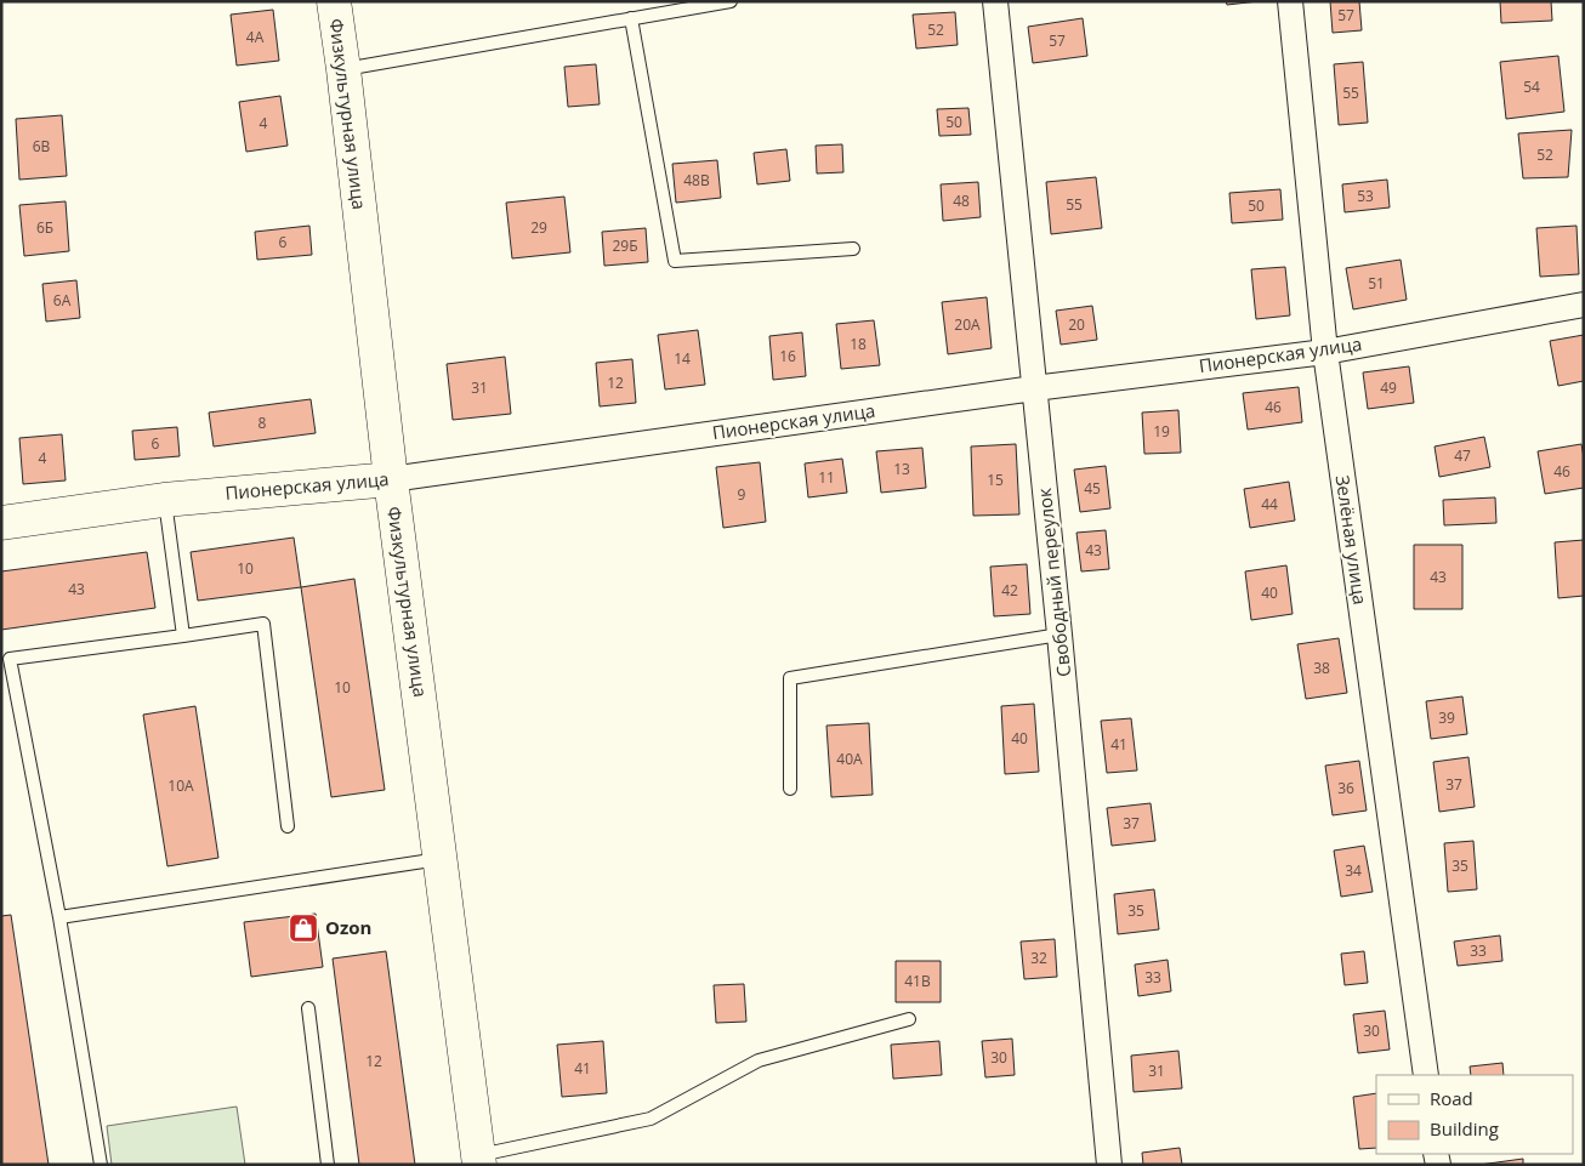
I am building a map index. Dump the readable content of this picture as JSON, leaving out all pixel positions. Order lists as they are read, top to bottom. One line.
{"streets":{"street":["Физкультурная улица","Пионерская улица","Зелёная улица","Свободный переулок"]},"crossings":[["Физкультурная улица","Пионерская улица"],["Пионерская улица","Зелёная улица"],["Пионерская улица","Свободный переулок"]],"places":{"shop":["Ozon"]},"house_numbers":["57","52","4А","57","54","55","50","4","6В","52","48В","53","48","55","50","6Б","29","6","29Б","51","6А","20А","20","18","16","14","12","31","49","46","8","19","6","47","4","13","46","11","15","45","9","44","43","10","43","43","42","40","38","10","39","40","41","40А","37","10А","36","37","35","34","35","33","32","33","41В","30","30","12","41","31"],"legend":["Road","Building"]}
